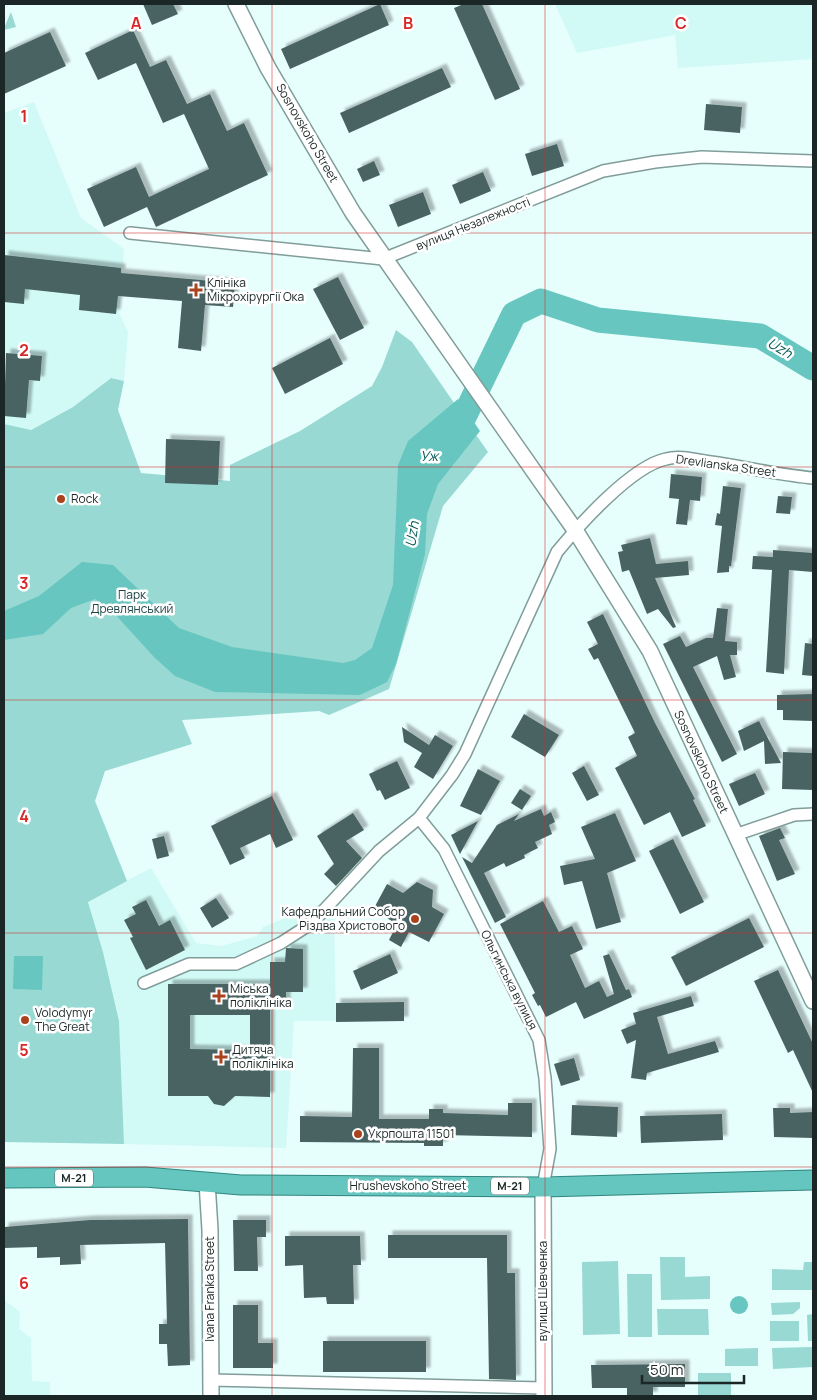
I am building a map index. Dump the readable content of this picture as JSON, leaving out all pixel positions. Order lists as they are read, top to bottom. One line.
{"streets":{"highway":["М-21","Hrushevskoho Street"],"street":["Sosnovskoho Street","вулиця Незалежності","Drevlianska Street","Ольгинська вулиця","Ivana Franka Street","вулиця Шевченка"]},"crossings":[["Sosnovskoho Street","вулиця Незалежності"],["Sosnovskoho Street","Drevlianska Street"],["Ольгинська вулиця","Hrushevskoho Street"],["Ольгинська вулиця","вулиця Шевченка"],["Hrushevskoho Street","Ivana Franka Street"],["Hrushevskoho Street","вулиця Шевченка"]],"water":["Uzh","Уж"],"parks":["Парк Древлянський"],"places":{"health":["Клініка Мікрохірургії Ока","Міська поліклініка","Дитяча поліклініка"],"other":["Rock","Кафедральний Собор Різдва Христового","Volodymyr The Great","Укрпошта 11501"]},"scale_bar":"50 m","grid":{"columns":["A","B","C"],"rows":["1","2","3","4","5","6"]}}
